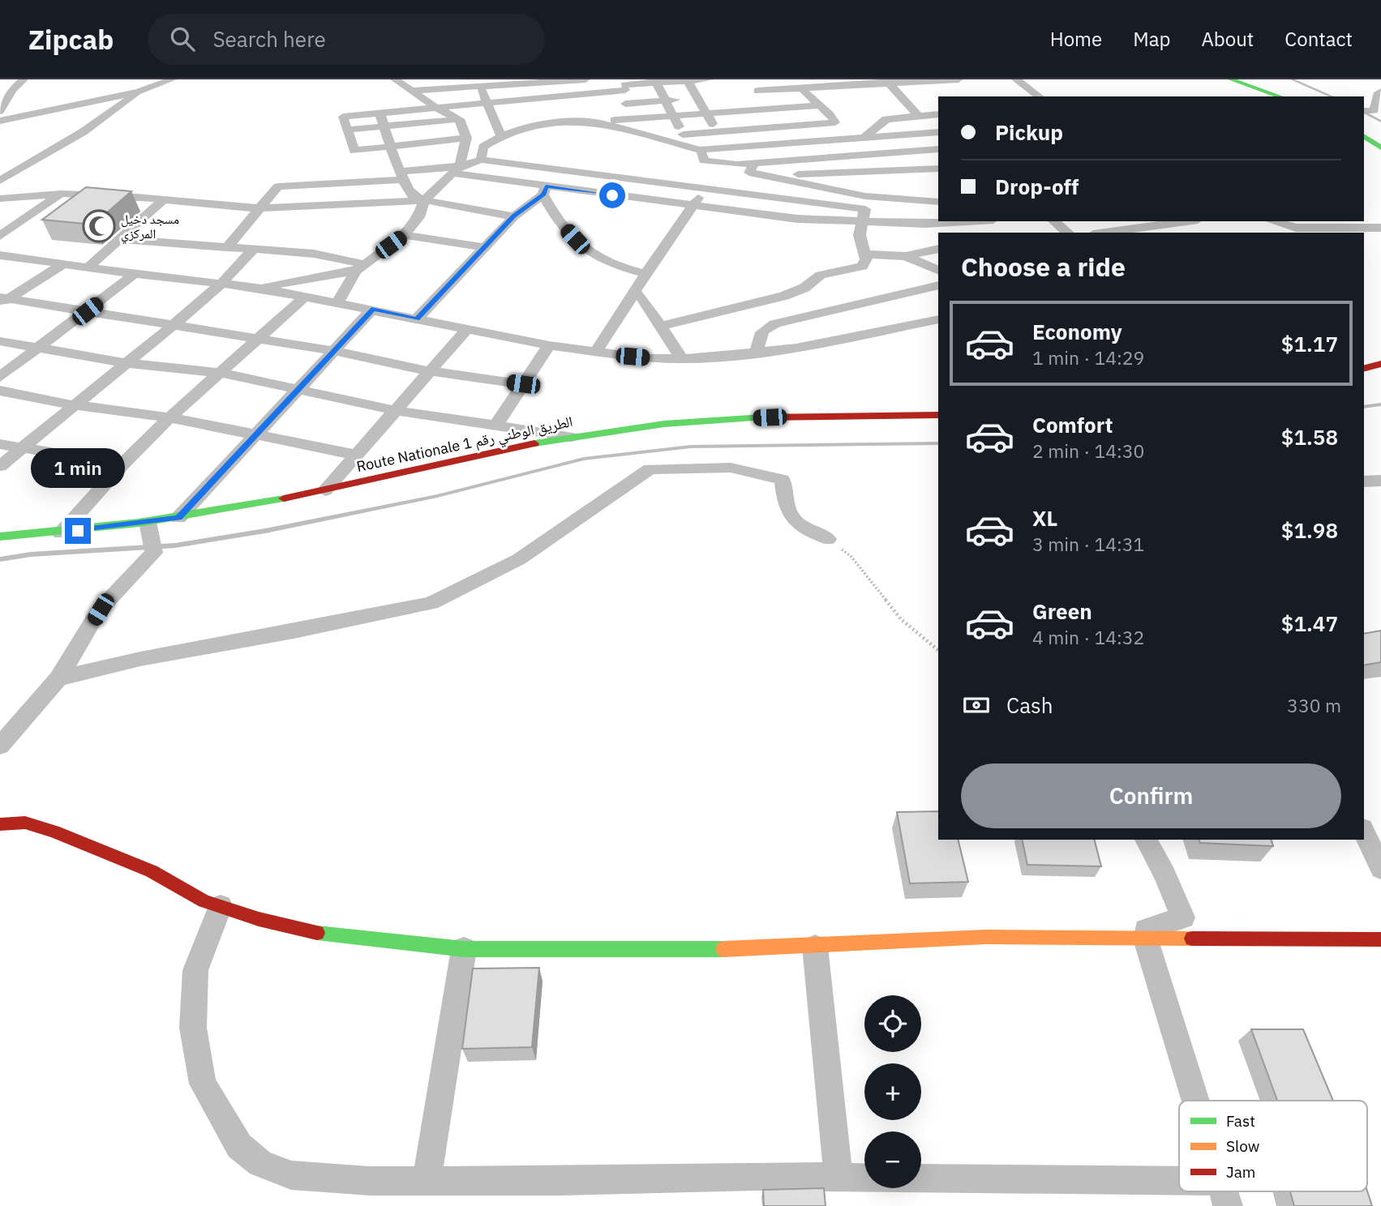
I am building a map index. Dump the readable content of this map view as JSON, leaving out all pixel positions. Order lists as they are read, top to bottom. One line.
{"streets":{"main road":["Route Nationale الطريق الوطني رقم 1"]},"places":{"mosque":["مسجد دخيل المركزي"]},"legend":["Fast","Slow","Jam"],"page":{"header":"Zipcab","search":"Search here","nav":["Home","Map","About","Contact"],"banner":["Pickup","Drop-off"],"heading":"Choose a ride","list":[{"name":"Economy","note":"1 min · 14:29","value":"$1.17"},{"name":"Comfort","note":"2 min · 14:30","value":"$1.58"},{"name":"XL","note":"3 min · 14:31","value":"$1.98"},{"name":"Green","note":"4 min · 14:32","value":"$1.47"}],"bubble":"1 min","pay":["Cash","330 m"],"buttons":"Confirm","map_buttons":["+","−"]}}
